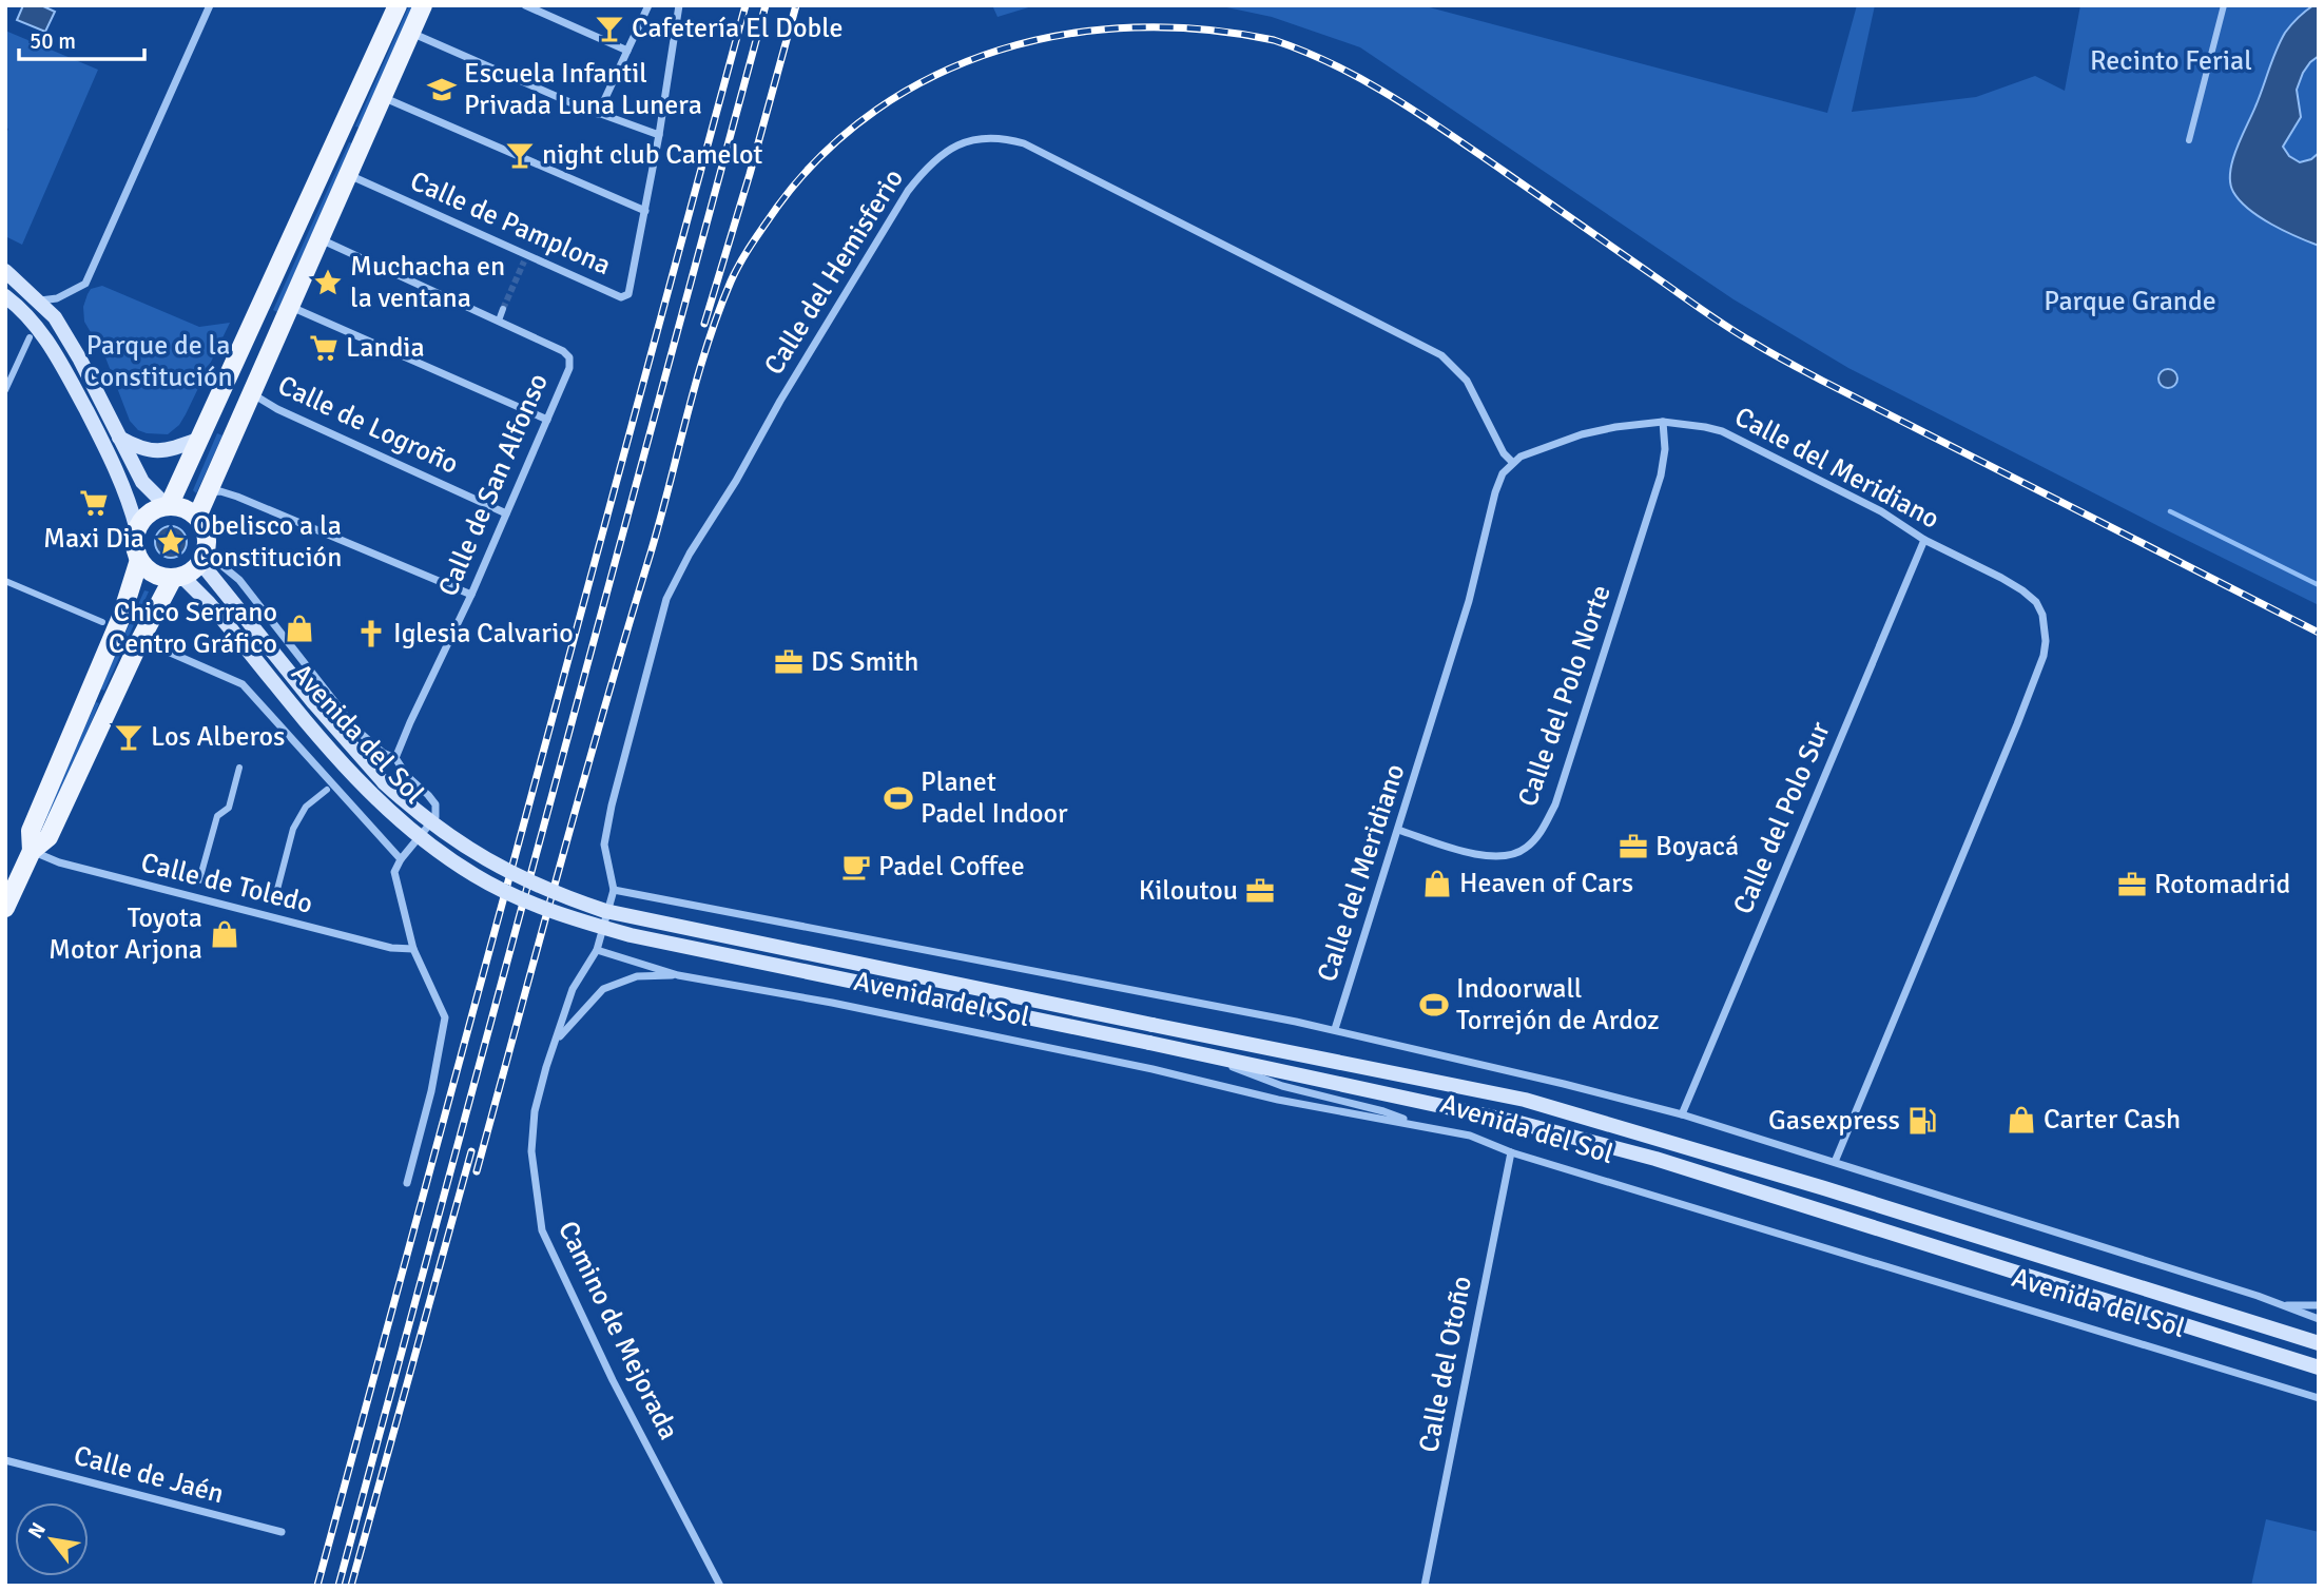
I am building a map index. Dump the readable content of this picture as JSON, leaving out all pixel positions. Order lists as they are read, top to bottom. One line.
{"streets":{"main road":["Avenida del Sol"],"street":["Calle de Pamplona","Calle del Hemisferio","Calle de Logroño","Calle del Meridiano","Calle de San Alfonso","Calle del Polo Norte","Calle del Polo Sur","Calle de Toledo","Camino de Mejorada","Calle del Otoño","Calle de Jaén"]},"crossings":[["Calle del Hemisferio","Calle del Meridiano"],["Calle del Hemisferio","Avenida del Sol"],["Calle de Logroño","Calle de San Alfonso"],["Calle del Meridiano","Calle del Polo Norte"],["Calle del Meridiano","Avenida del Sol"],["Calle del Meridiano","Calle del Polo Sur"],["Avenida del Sol","Calle del Polo Sur"],["Avenida del Sol","Camino de Mejorada"],["Avenida del Sol","Calle del Otoño"]],"parks":["Recinto Ferial","Parque Grande","Parque de la Constitución"],"places":{"bar":["Cafetería El Doble","night club Camelot","Los Alberos"],"school or university":["Escuela Infantil Privada Luna Lunera"],"place":["Muchacha en la ventana","Obelisco a la Constitución"],"supermarket":["Landia","Maxi Dia"],"shop":["Chico Serrano Centro Gráfico","Heaven of Cars","Toyota Motor Arjona","Carter Cash"],"church":["Iglesia Calvario"],"office":["DS Smith","Boyacá","Rotomadrid","Kiloutou"],"sports":["Planet Padel Indoor","Indoorwall Torrejón de Ardoz"],"cafe":["Padel Coffee"],"fuel station":["Gasexpress"]},"scale_bar":"50 m","north":"top left"}
